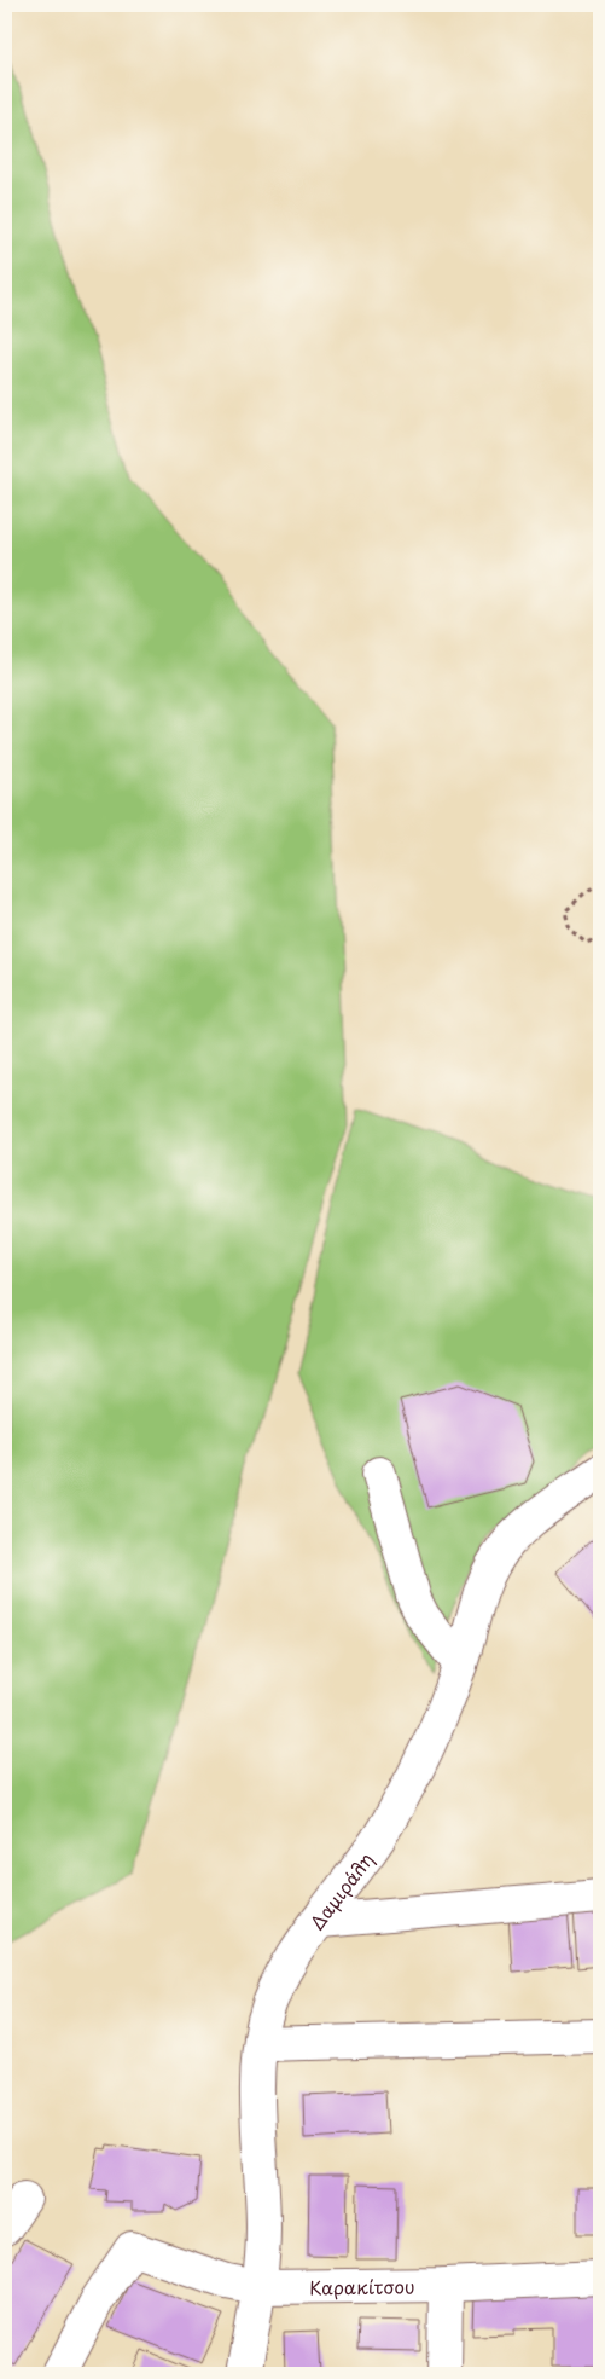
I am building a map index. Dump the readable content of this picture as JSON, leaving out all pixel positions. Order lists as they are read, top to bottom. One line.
{"streets":{"street":["Δαμιράλη","Καρακίτσου"]},"crossings":[["Δαμιράλη","Καρακίτσου"]]}
